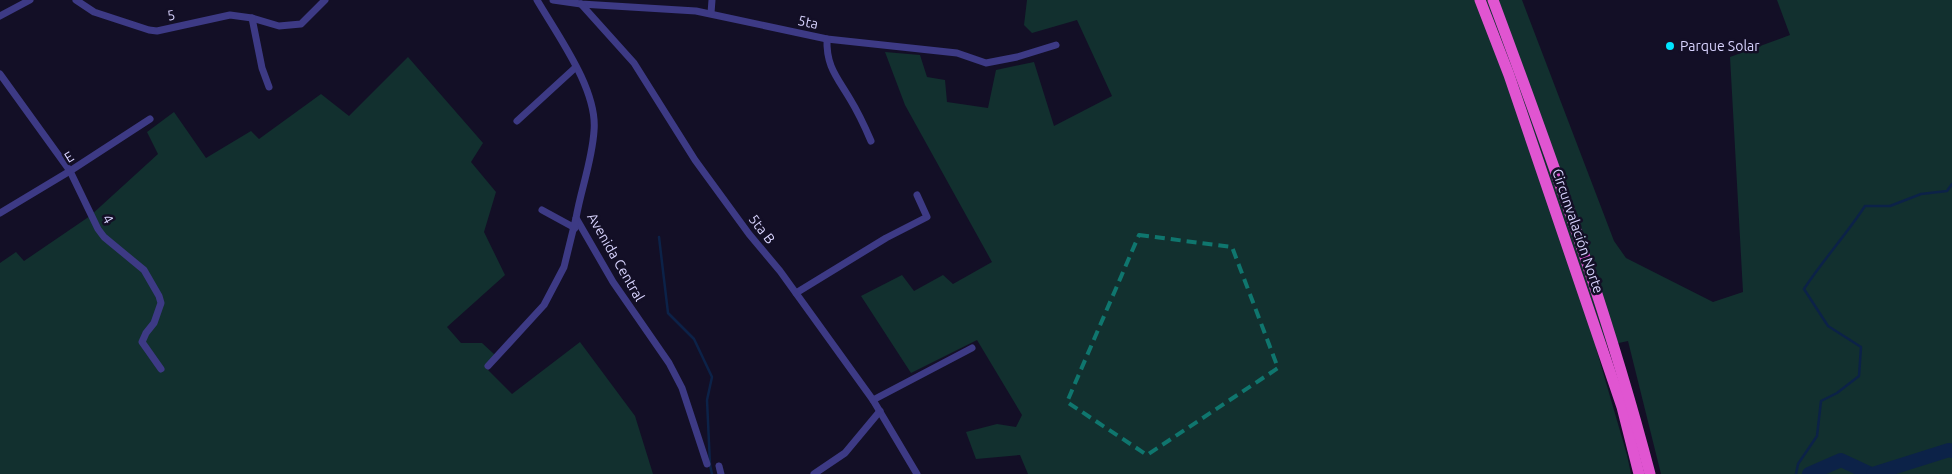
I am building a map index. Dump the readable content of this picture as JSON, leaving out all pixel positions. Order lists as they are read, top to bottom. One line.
{"streets":{"highway":["Circunvalación Norte"],"street":["5","5ta","E","4","5ta B","Avenida Central"]},"crossings":[["5ta","5ta B"],["E","4"]],"places":["Parque Solar"]}
